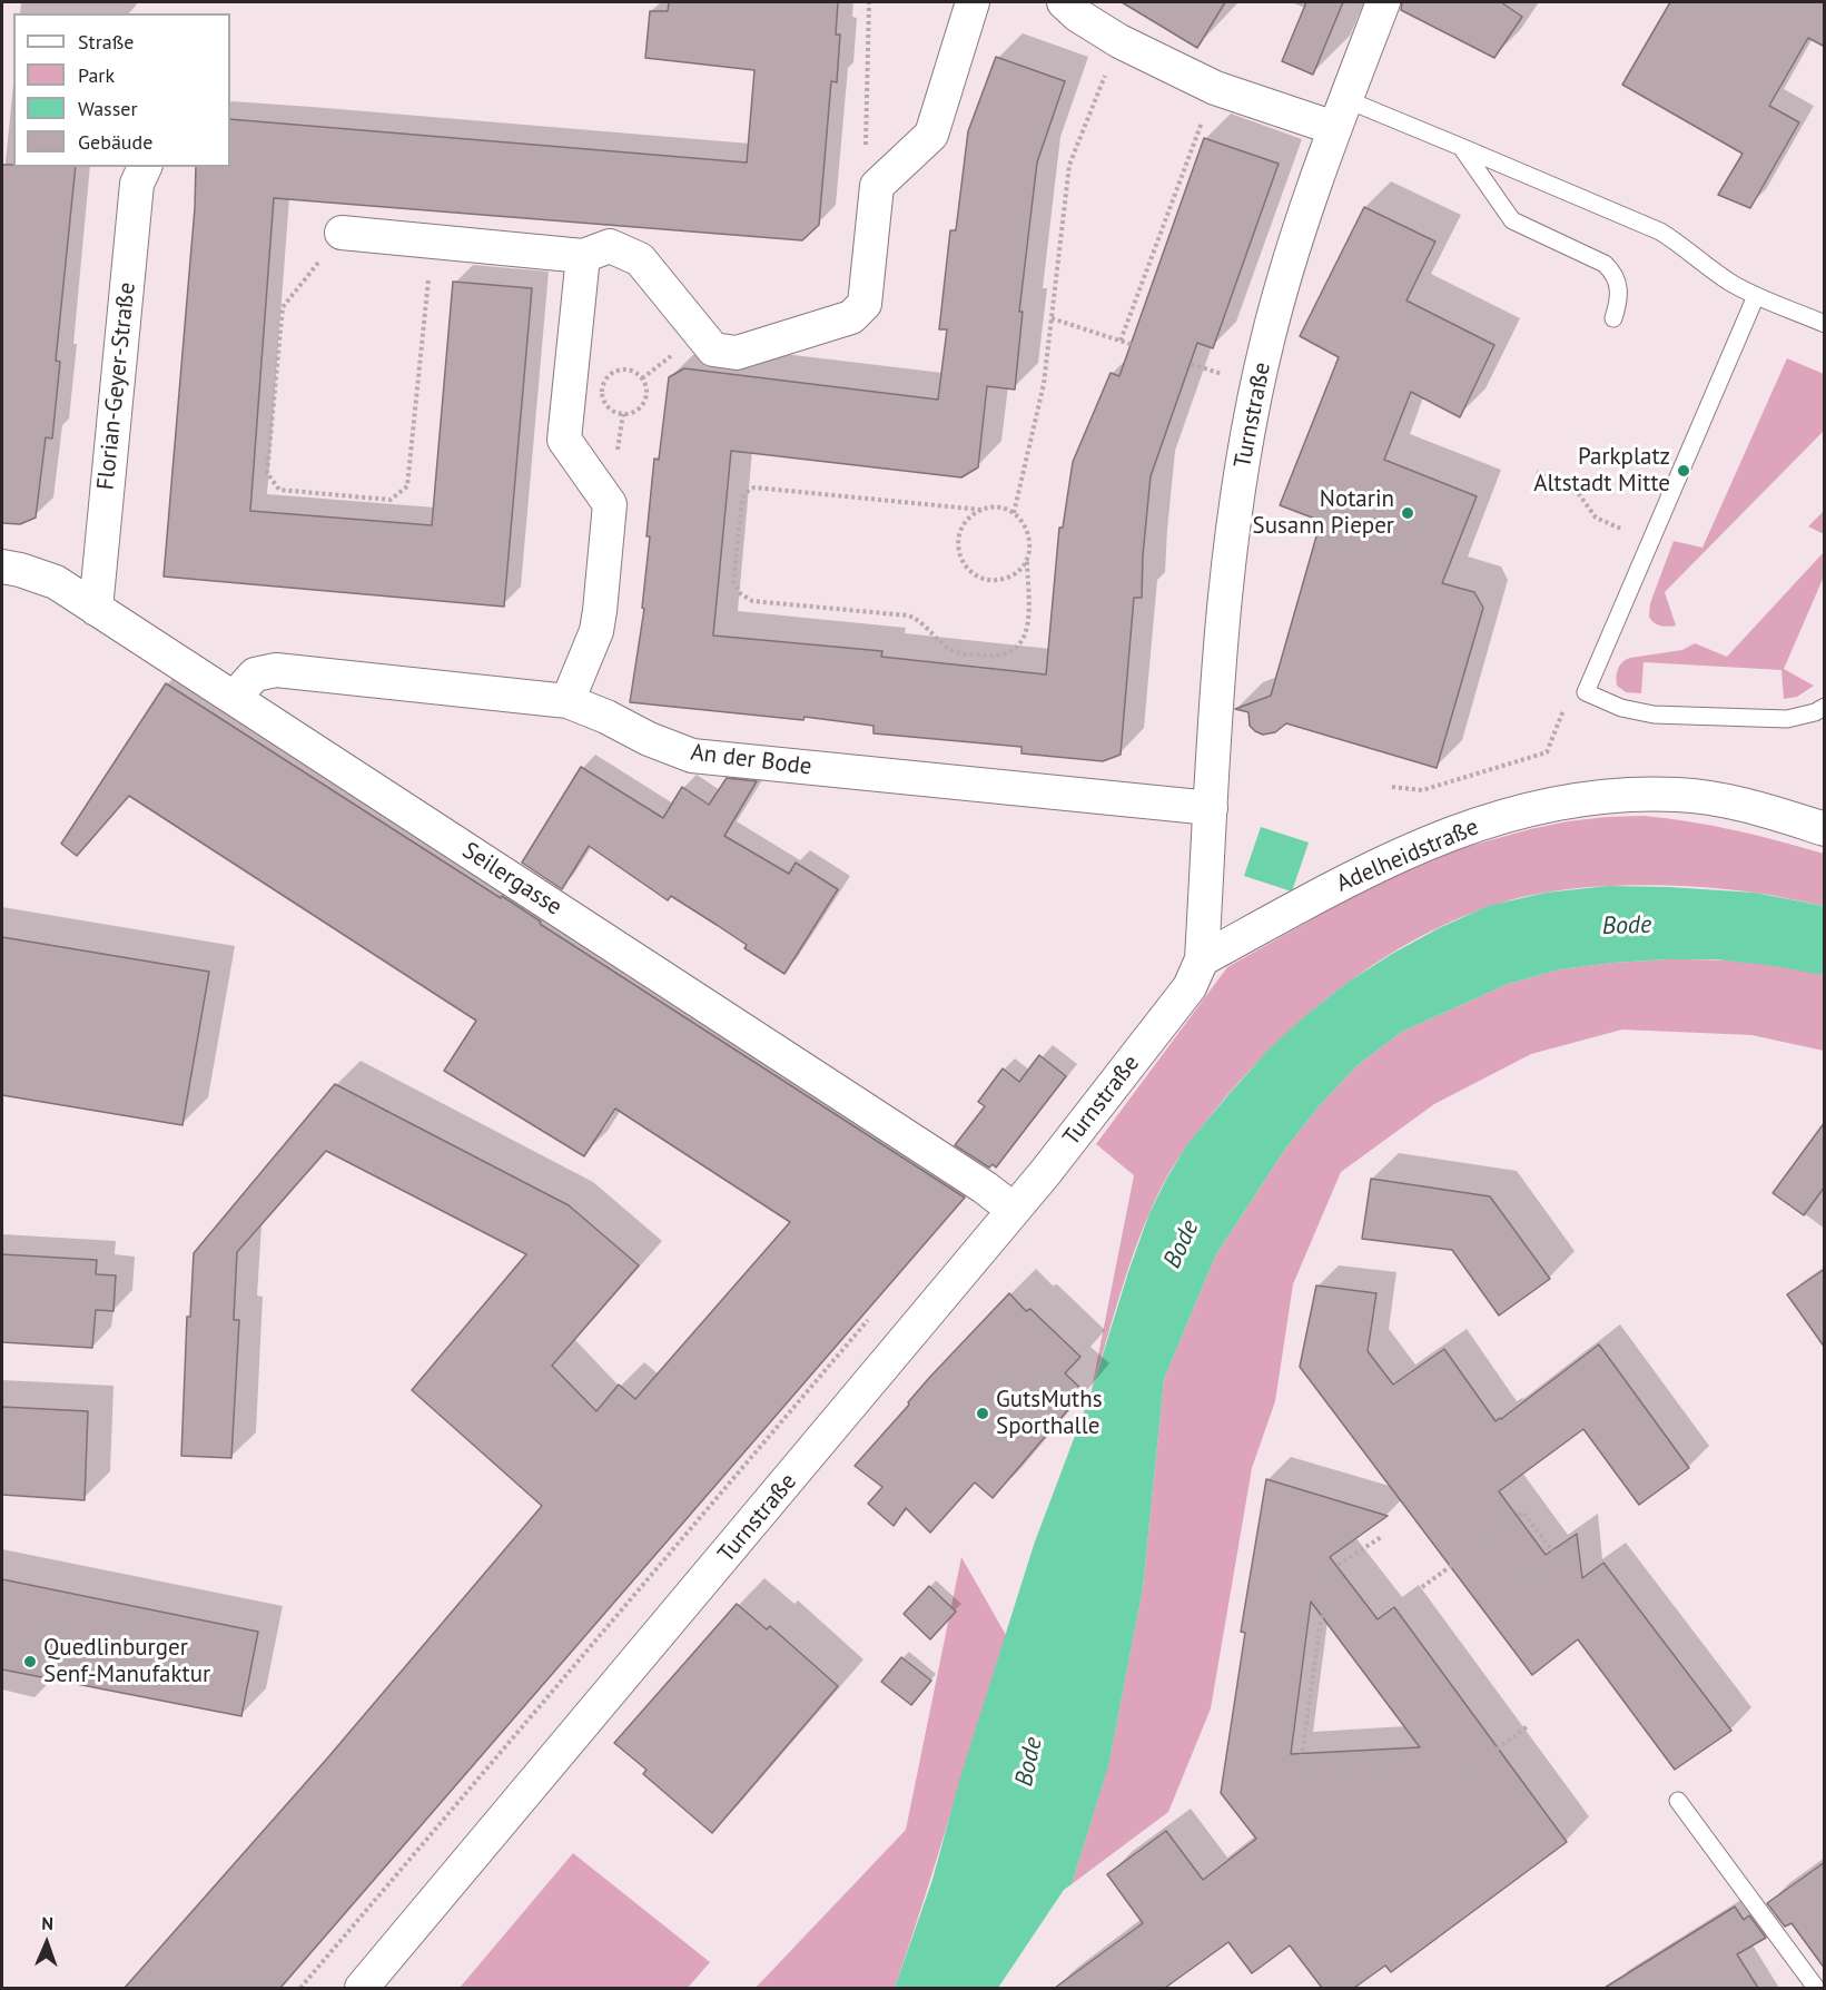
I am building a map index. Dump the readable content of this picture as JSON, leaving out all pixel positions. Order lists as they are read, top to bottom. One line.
{"streets":{"street":["Florian-Geyer-Straße","Turnstraße","An der Bode","Adelheidstraße","Seilergasse"]},"crossings":[["Florian-Geyer-Straße","Seilergasse"],["Turnstraße","An der Bode"],["Turnstraße","Adelheidstraße"],["Turnstraße","Seilergasse"],["An der Bode","Seilergasse"]],"water":["Bode"],"places":["Parkplatz Altstadt Mitte","Notarin Susann Pieper","GutsMuths Sporthalle","Quedlinburger Senf-Manufaktur"],"legend":["Straße","Park","Wasser","Gebäude"],"north":"top"}
